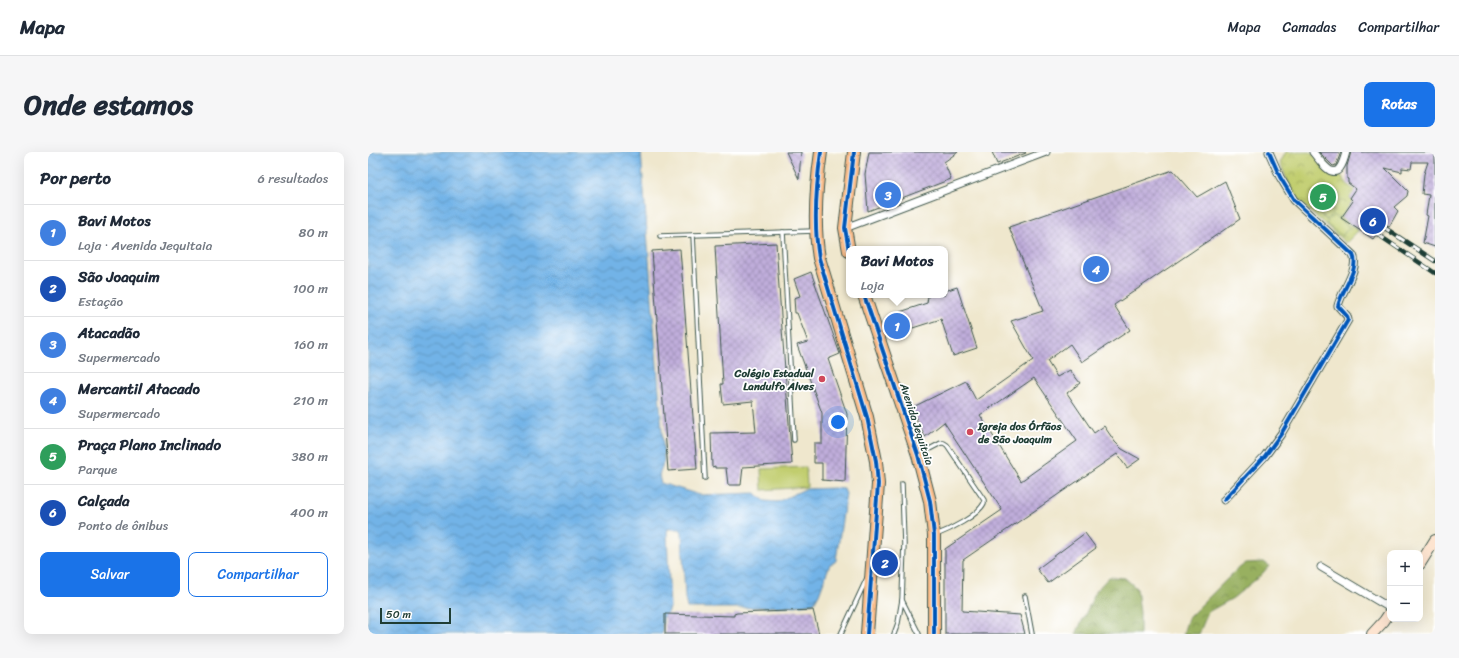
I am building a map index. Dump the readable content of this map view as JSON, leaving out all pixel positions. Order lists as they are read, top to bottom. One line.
{"streets":{"main road":["Avenida Jequitaia"]},"places":["Colégio Estadual Landulfo Alves","Igreja dos Órfãos de São Joaquim"],"scale_bar":"50 m","page":{"header":"Mapa","nav":["Mapa","Camadas","Compartilhar"],"title":"Onde estamos","buttons":["Rotas",["Salvar","Compartilhar"]],"heading":["Por perto","6 resultados"],"pins":["3","5","6","4","1","2"],"list":[{"mark":"1","name":"Bavi Motos","note":"Loja · Avenida Jequitaia","value":"80 m"},{"mark":"2","name":"São Joaquim","note":"Estação","value":"100 m"},{"mark":"3","name":"Atacadão","note":"Supermercado","value":"160 m"},{"mark":"4","name":"Mercantil Atacado","note":"Supermercado","value":"210 m"},{"mark":"5","name":"Praça Plano Inclinado","note":"Parque","value":"380 m"},{"mark":"6","name":"Calçada","note":"Ponto de ônibus","value":"400 m"}],"popup":["Bavi Motos","Loja"],"map_buttons":["+","−"],"scale":"50 m"}}
